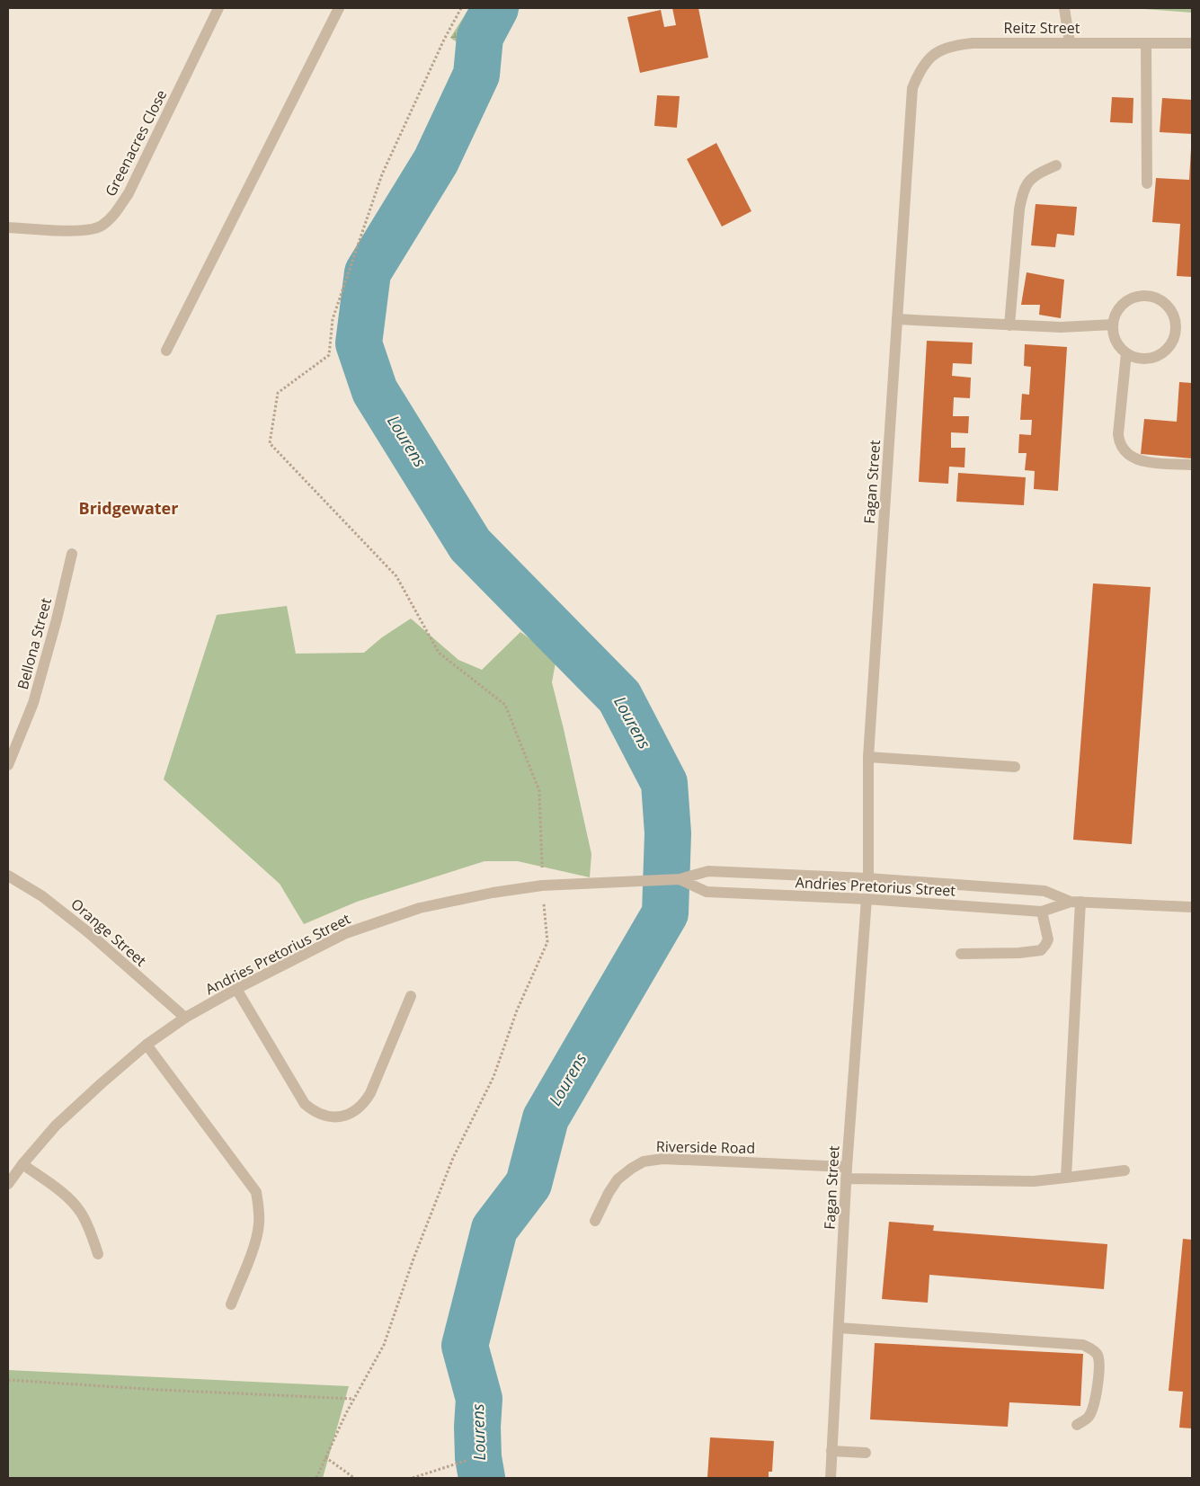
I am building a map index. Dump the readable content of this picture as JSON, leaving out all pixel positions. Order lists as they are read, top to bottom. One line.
{"streets":{"street":["Reitz Street","Greenacres Close","Fagan Street","Bellona Street","Andries Pretorius Street","Orange Street","Riverside Road"]},"crossings":[["Reitz Street","Fagan Street"],["Fagan Street","Andries Pretorius Street"],["Fagan Street","Riverside Road"],["Andries Pretorius Street","Orange Street"]],"districts":["Bridgewater"],"water":["Lourens"]}
